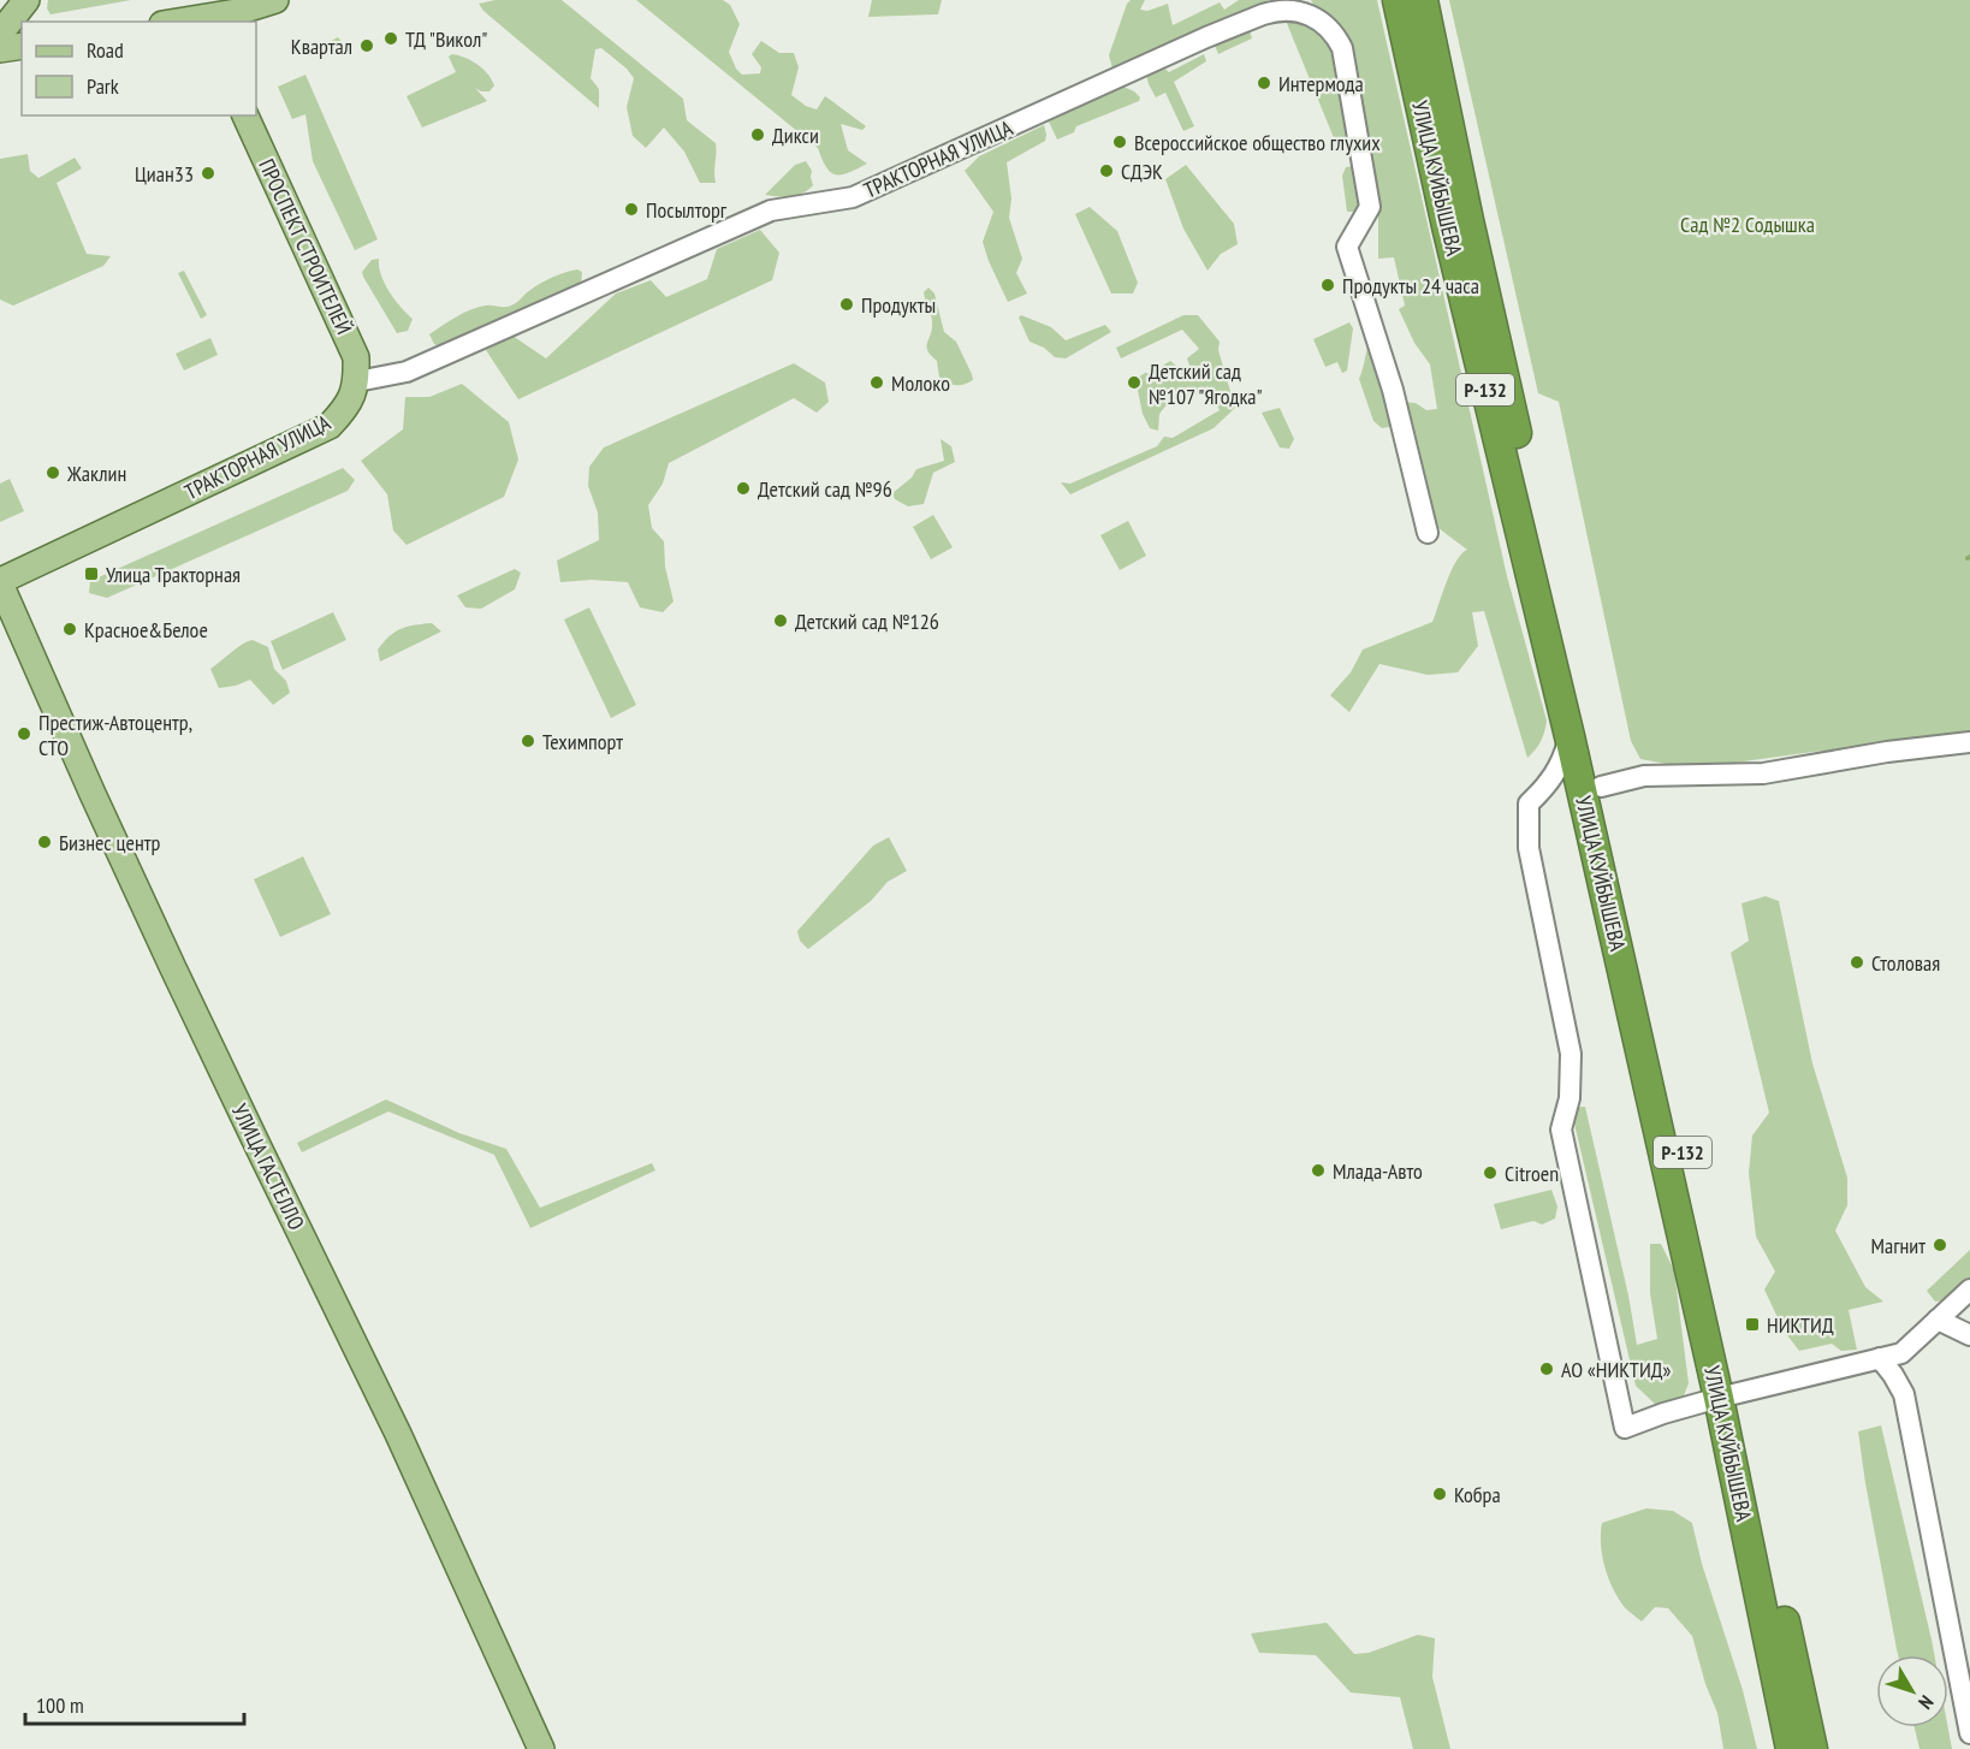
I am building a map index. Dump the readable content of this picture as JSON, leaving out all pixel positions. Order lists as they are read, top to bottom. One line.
{"streets":{"highway":["УЛИЦА КУЙБЫШЕВА","Р-132"],"main road":["ТРАКТОРНАЯ УЛИЦА","ПРОСПЕКТ СТРОИТЕЛЕЙ","УЛИЦА ГАСТЕЛЛО"]},"crossings":[["ТРАКТОРНАЯ УЛИЦА","ПРОСПЕКТ СТРОИТЕЛЕЙ"],["ТРАКТОРНАЯ УЛИЦА","УЛИЦА ГАСТЕЛЛО"]],"parks":["Сад №2 Содышка"],"places":{"other":["ТД \"Викол\"","Квартал","Интермода","Дикси","Всероссийское общество глухих","СДЭК","Циан33","Посылторг","Продукты 24 часа","Продукты","Молоко","Детский сад №107 \"Ягодка\"","Жаклин","Детский сад №96","Детский сад №126","Красное&Белое","Престиж-Автоцентр, СТО","Техимпорт","Бизнес центр","Столовая","Млада-Авто","Citroen","Магнит","АО «НИКТИД»","Кобра"],"transit":["Улица Тракторная","НИКТИД"]},"legend":["Road","Park"],"scale_bar":"100 m","north":"bottom right"}
